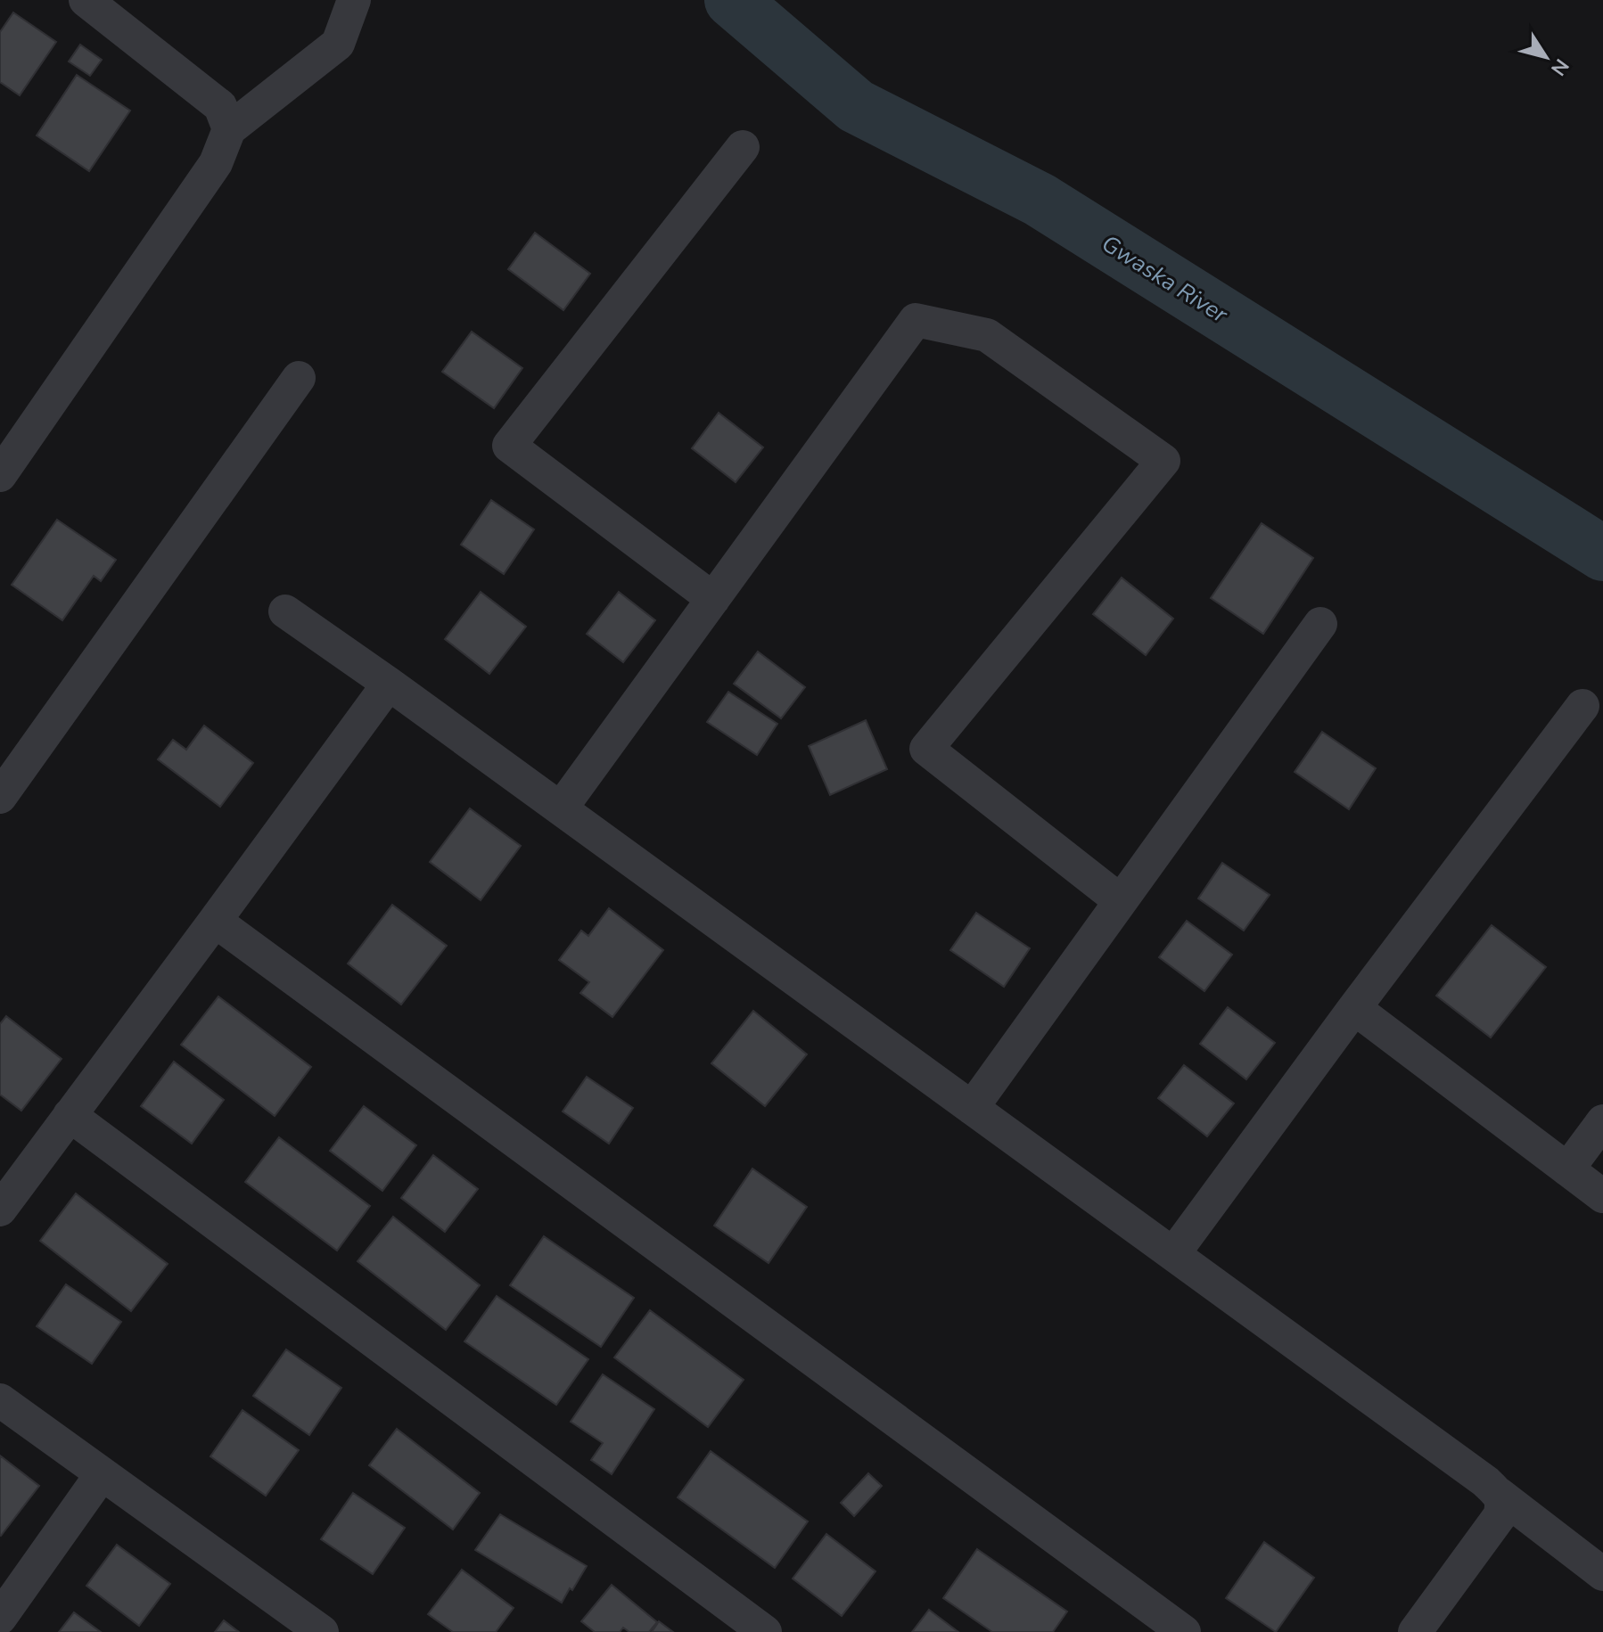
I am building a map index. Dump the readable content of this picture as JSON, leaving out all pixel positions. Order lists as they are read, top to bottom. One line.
{"water":["Gwaska River"],"north":"bottom right"}
